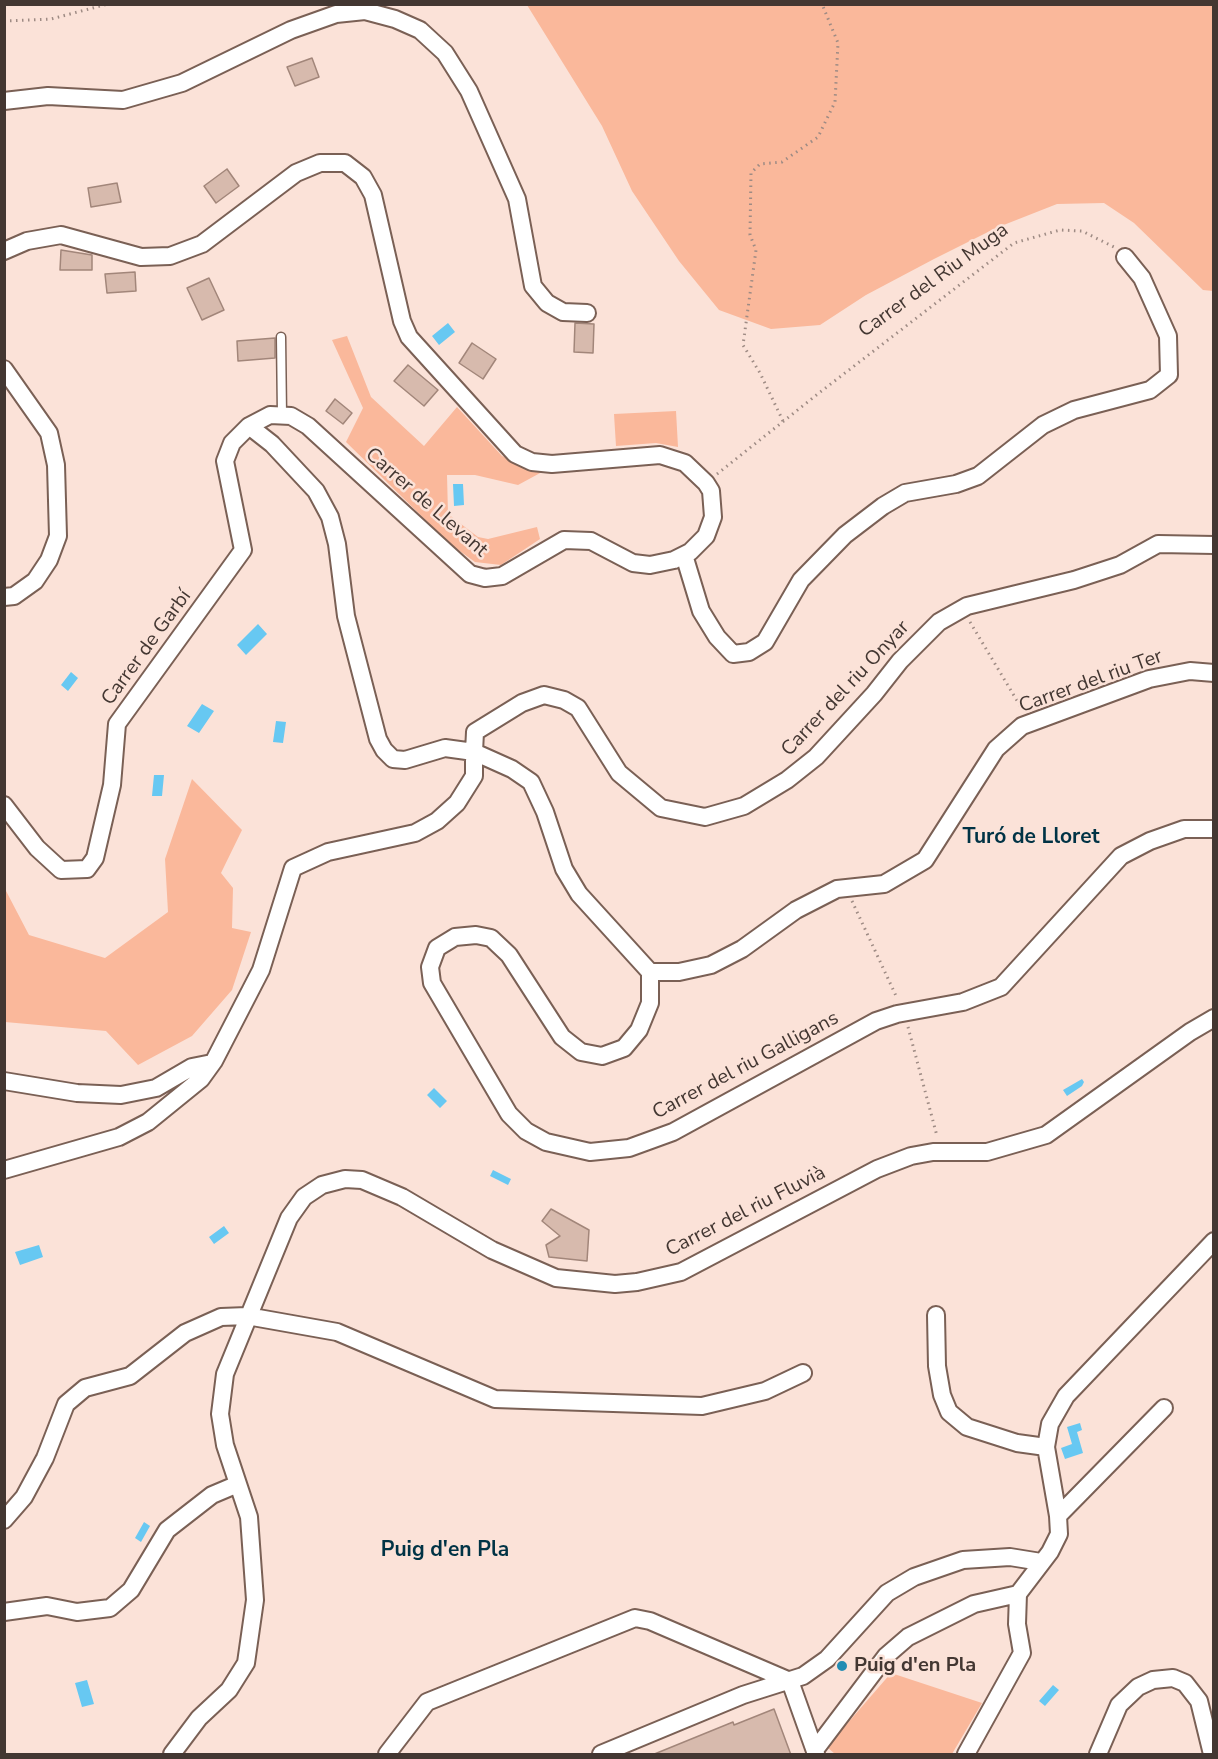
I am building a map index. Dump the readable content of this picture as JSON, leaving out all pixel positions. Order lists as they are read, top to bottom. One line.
{"streets":{"street":["Carrer de Llevant","Carrer de Garbí","Carrer del riu Ter","Carrer del riu Onyar","Carrer del riu Galligans","Carrer del riu Fluvià"],"path":["Carrer del Riu Muga"]},"crossings":[["Carrer del Riu Muga","Carrer de Llevant"],["Carrer del riu Ter","Carrer del riu Galligans"]],"districts":["Turó de Lloret","Puig d'en Pla"],"places":["Puig d'en Pla"]}
